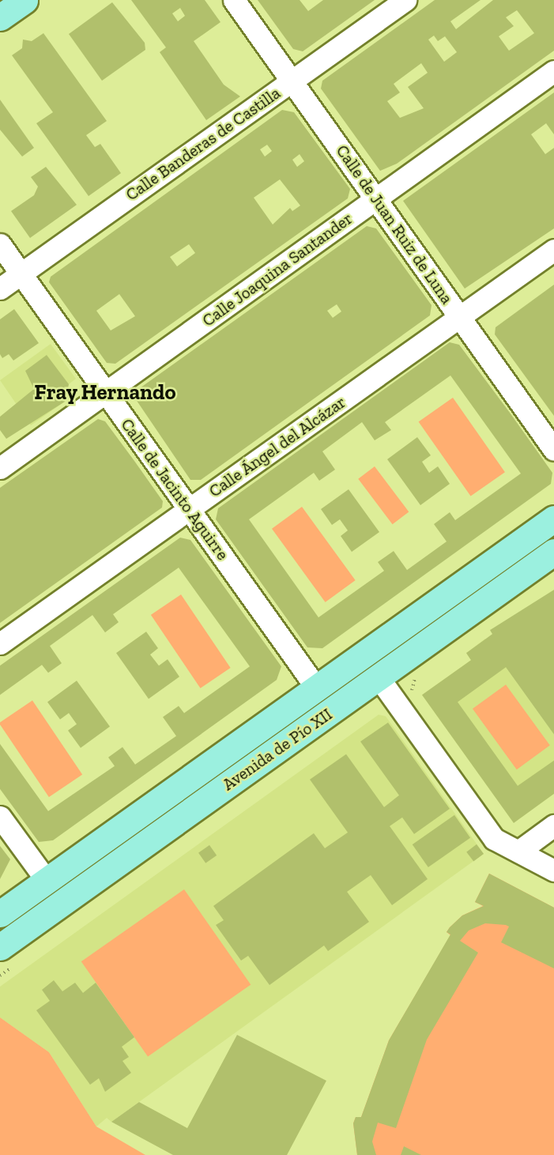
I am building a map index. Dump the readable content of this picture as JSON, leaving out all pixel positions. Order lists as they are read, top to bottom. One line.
{"streets":{"main road":["Avenida de Pío XII"],"street":["Calle Banderas de Castilla","Calle de Juan Ruiz de Luna","Calle Joaquina Santander","Calle Ángel del Alcázar","Calle de Jacinto Aguirre"]},"crossings":[["Calle Banderas de Castilla","Calle de Juan Ruiz de Luna"],["Calle Banderas de Castilla","Calle de Jacinto Aguirre"],["Calle de Juan Ruiz de Luna","Calle Joaquina Santander"],["Calle de Juan Ruiz de Luna","Calle Ángel del Alcázar"],["Calle Joaquina Santander","Calle de Jacinto Aguirre"],["Calle Ángel del Alcázar","Calle de Jacinto Aguirre"],["Calle de Jacinto Aguirre","Avenida de Pío XII"]],"districts":["Fray Hernando"]}
